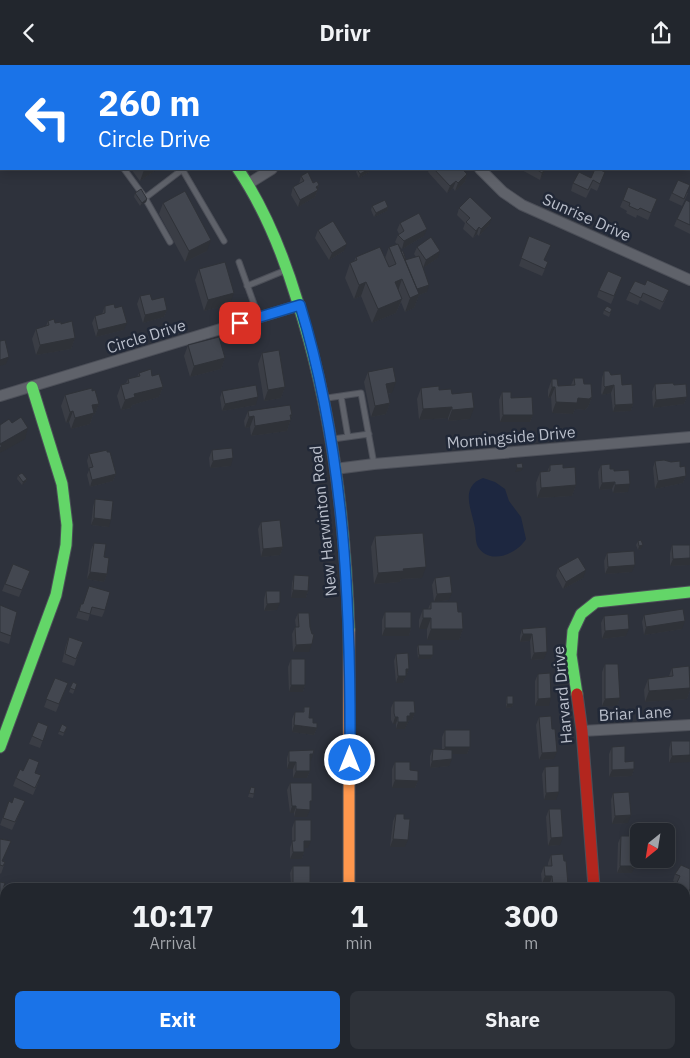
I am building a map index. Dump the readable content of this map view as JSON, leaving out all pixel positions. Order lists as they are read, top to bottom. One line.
{"streets":{"street":["Sunrise Drive","Circle Drive","Morningside Drive","New Harwinton Road","Harvard Drive","Briar Lane"]},"crossings":[["Circle Drive","New Harwinton Road"],["Morningside Drive","New Harwinton Road"],["Harvard Drive","Briar Lane"]],"north":"bottom left","page":{"header":"Drivr","turn":["260 m","Circle Drive"],"eta":["10:17","Arrival","1","min","300","m"],"buttons":["Exit","Share"]}}
